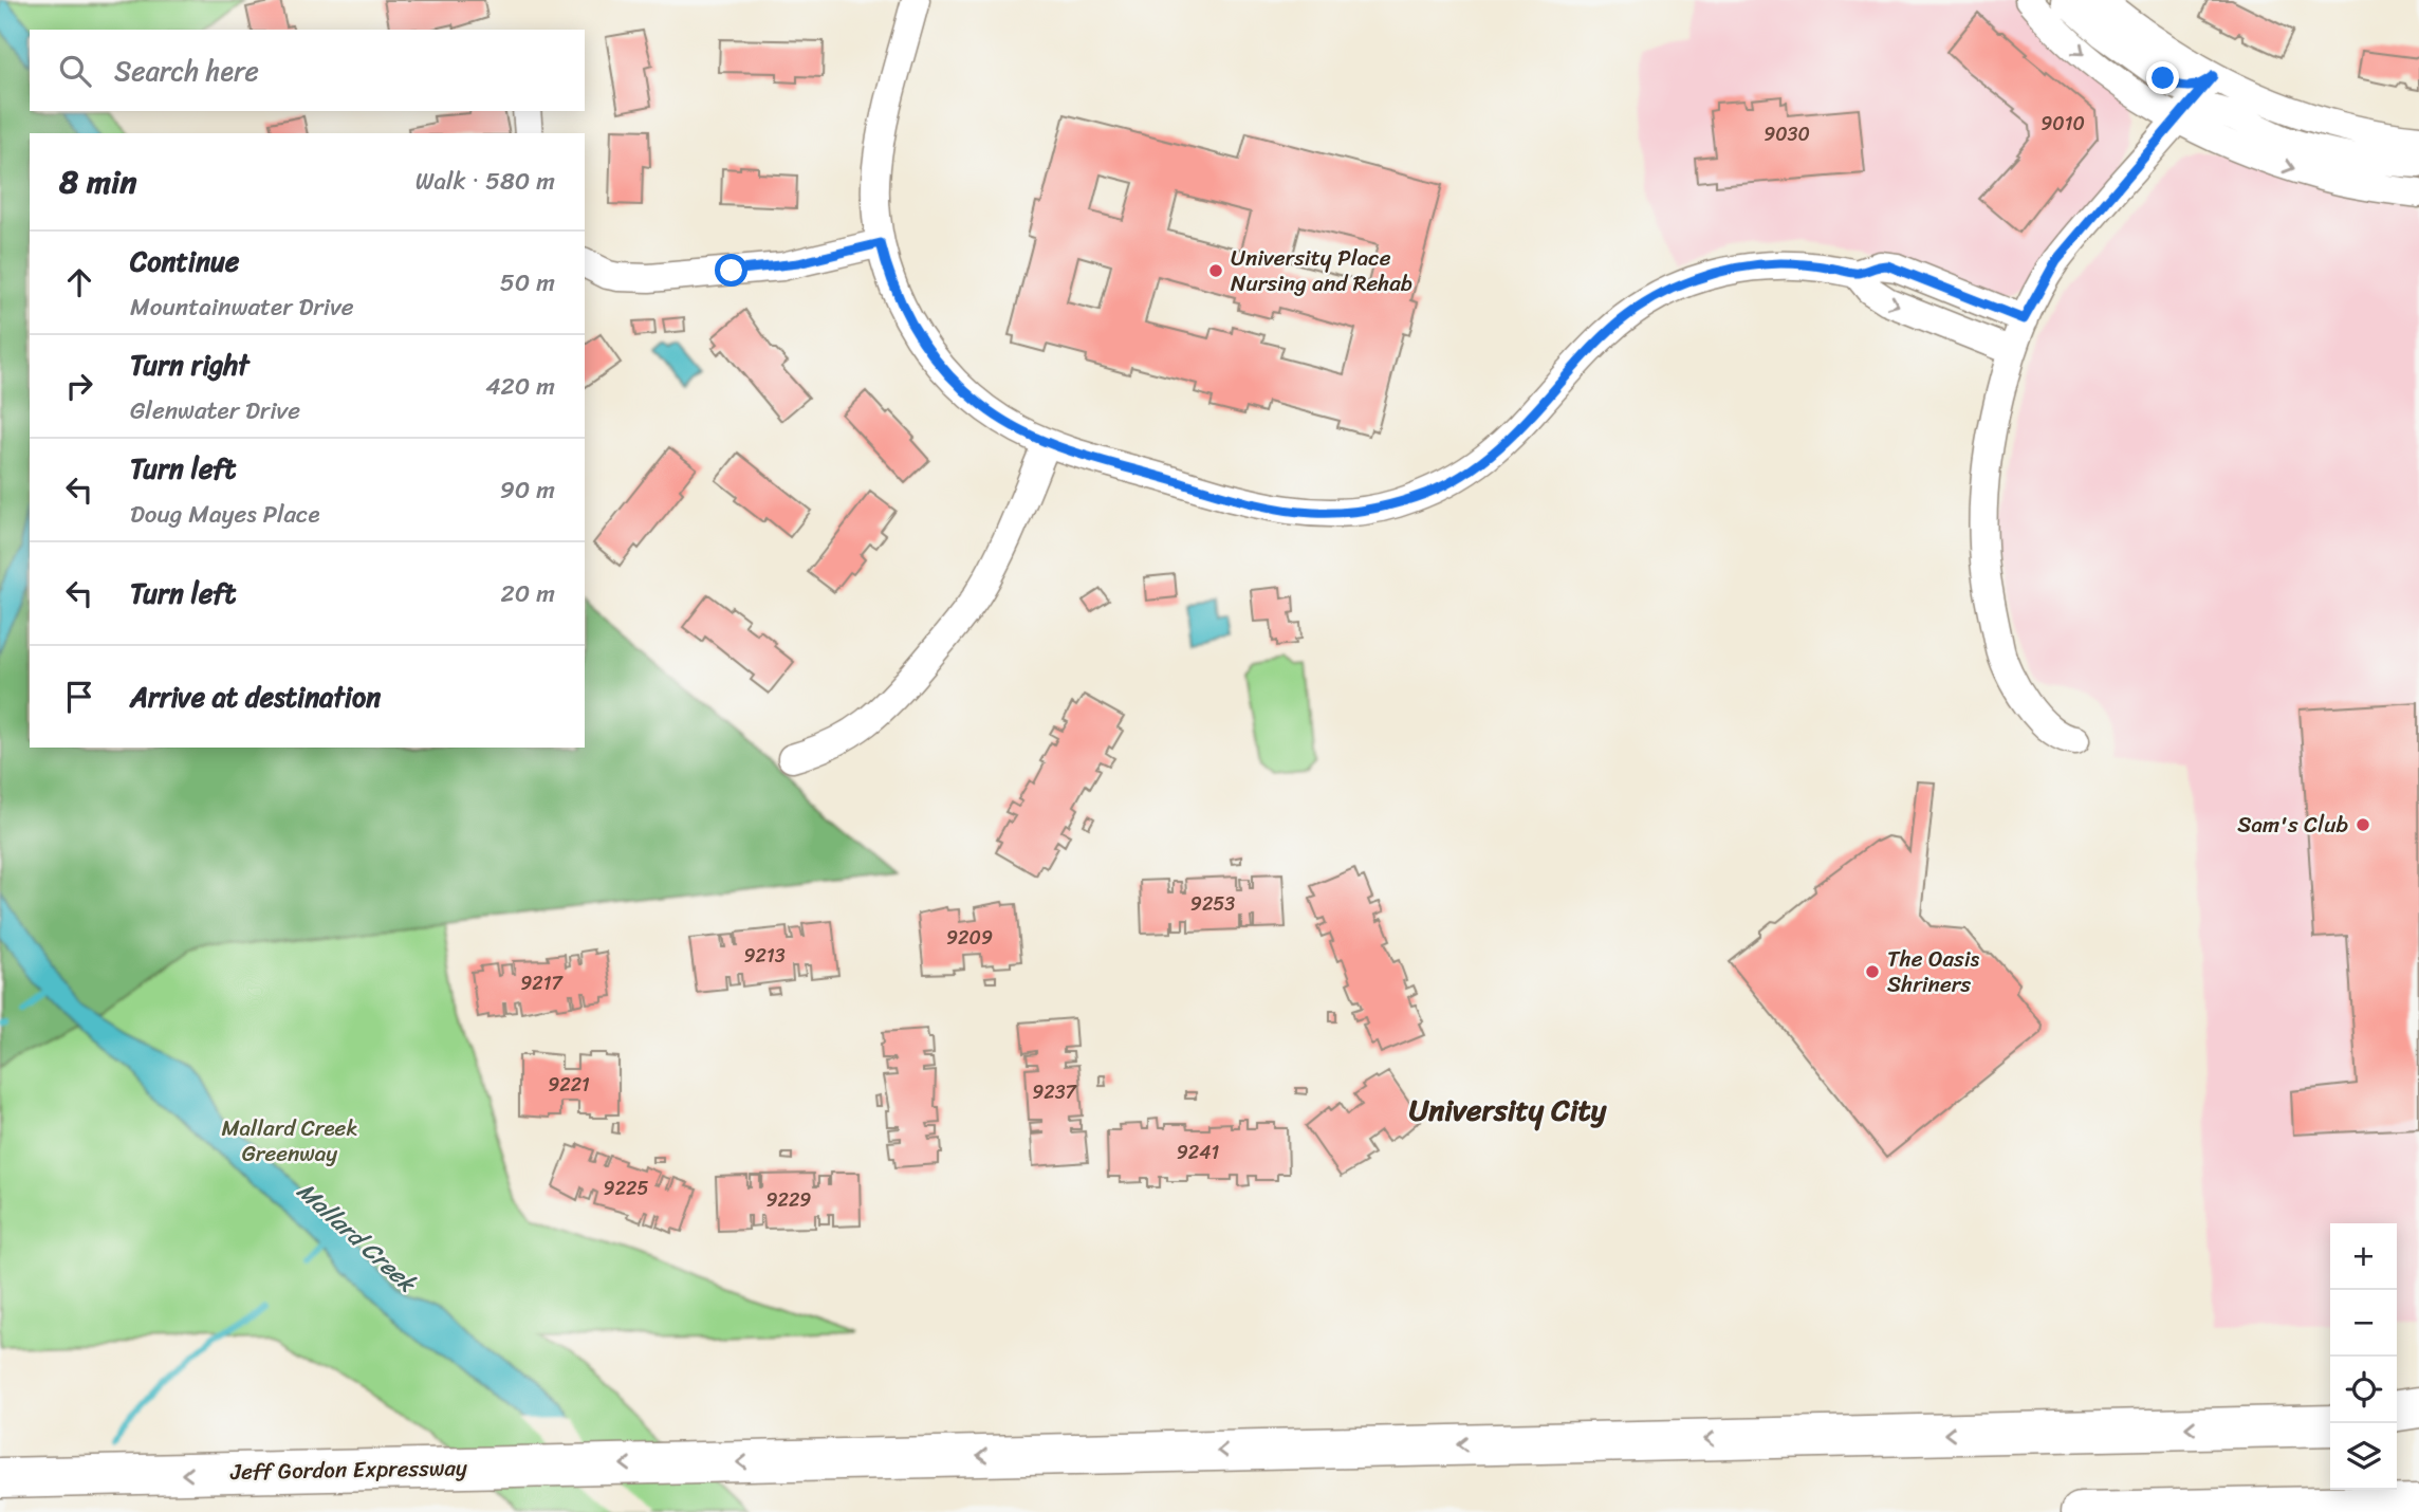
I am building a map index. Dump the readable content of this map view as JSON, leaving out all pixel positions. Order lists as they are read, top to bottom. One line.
{"streets":{"highway":["Jeff Gordon Expressway"]},"one_way":["Jeff Gordon Expressway"],"districts":["University City"],"water":["Mallard Creek"],"parks":["Mallard Creek Greenway"],"places":["University Place Nursing and Rehab","Sam's Club","The Oasis Shriners"],"house_numbers":["9010","9030","9253","9209","9213","9217","9221","9237","9241","9225","9229"],"page":{"search":"Search here","heading":["8 min","Walk · 580 m"],"list":[["Continue","Mountainwater Drive","50 m"],["Turn right","Glenwater Drive","420 m"],["Turn left","Doug Mayes Place","90 m"],["Turn left","20 m"],"Arrive at destination"],"map_buttons":["+","−"]}}
